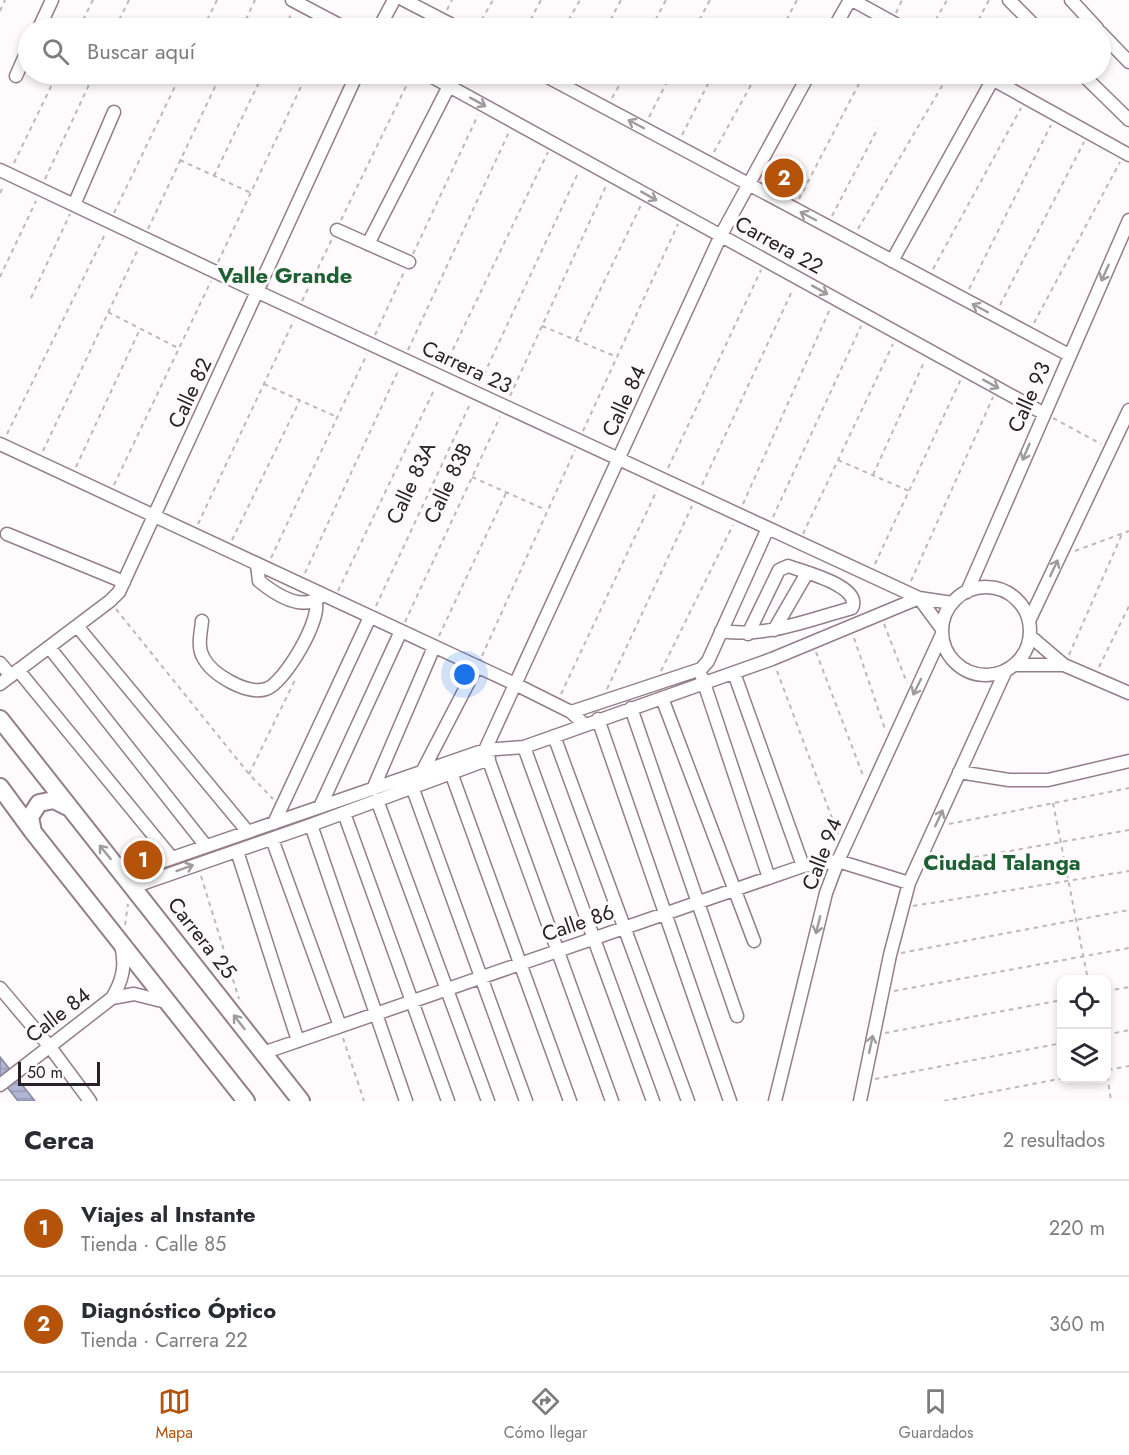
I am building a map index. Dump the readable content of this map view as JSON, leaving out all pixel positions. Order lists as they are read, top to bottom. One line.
{"streets":{"main road":["Carrera 25"],"street":["Carrera 22","Carrera 23","Calle 82","Calle 93","Calle 84","Calle 94","Calle 86"],"path":["Calle 83A","Calle 83B"]},"crossings":[["Carrera 22","Calle 93"],["Carrera 22","Calle 84"],["Carrera 22","Calle 83A"],["Carrera 22","Calle 83B"],["Carrera 23","Calle 82"],["Carrera 23","Calle 93"],["Carrera 23","Calle 84"],["Carrera 23","Calle 83A"],["Carrera 23","Calle 83B"],["Carrera 23","Calle 94"],["Calle 93","Calle 94"],["Calle 94","Calle 86"],["Calle 86","Carrera 25"]],"districts":["Valle Grande","Ciudad Talanga"],"scale_bar":"50 m","page":{"search":"Buscar aquí","pins":["2","1"],"scale":"50 m","heading":["Cerca","2 resultados"],"list":[{"mark":"1","name":"Viajes al Instante","note":"Tienda · Calle 85","value":"220 m"},{"mark":"2","name":"Diagnóstico Óptico","note":"Tienda · Carrera 22","value":"360 m"}],"nav":["Mapa","Cómo llegar","Guardados"]}}
